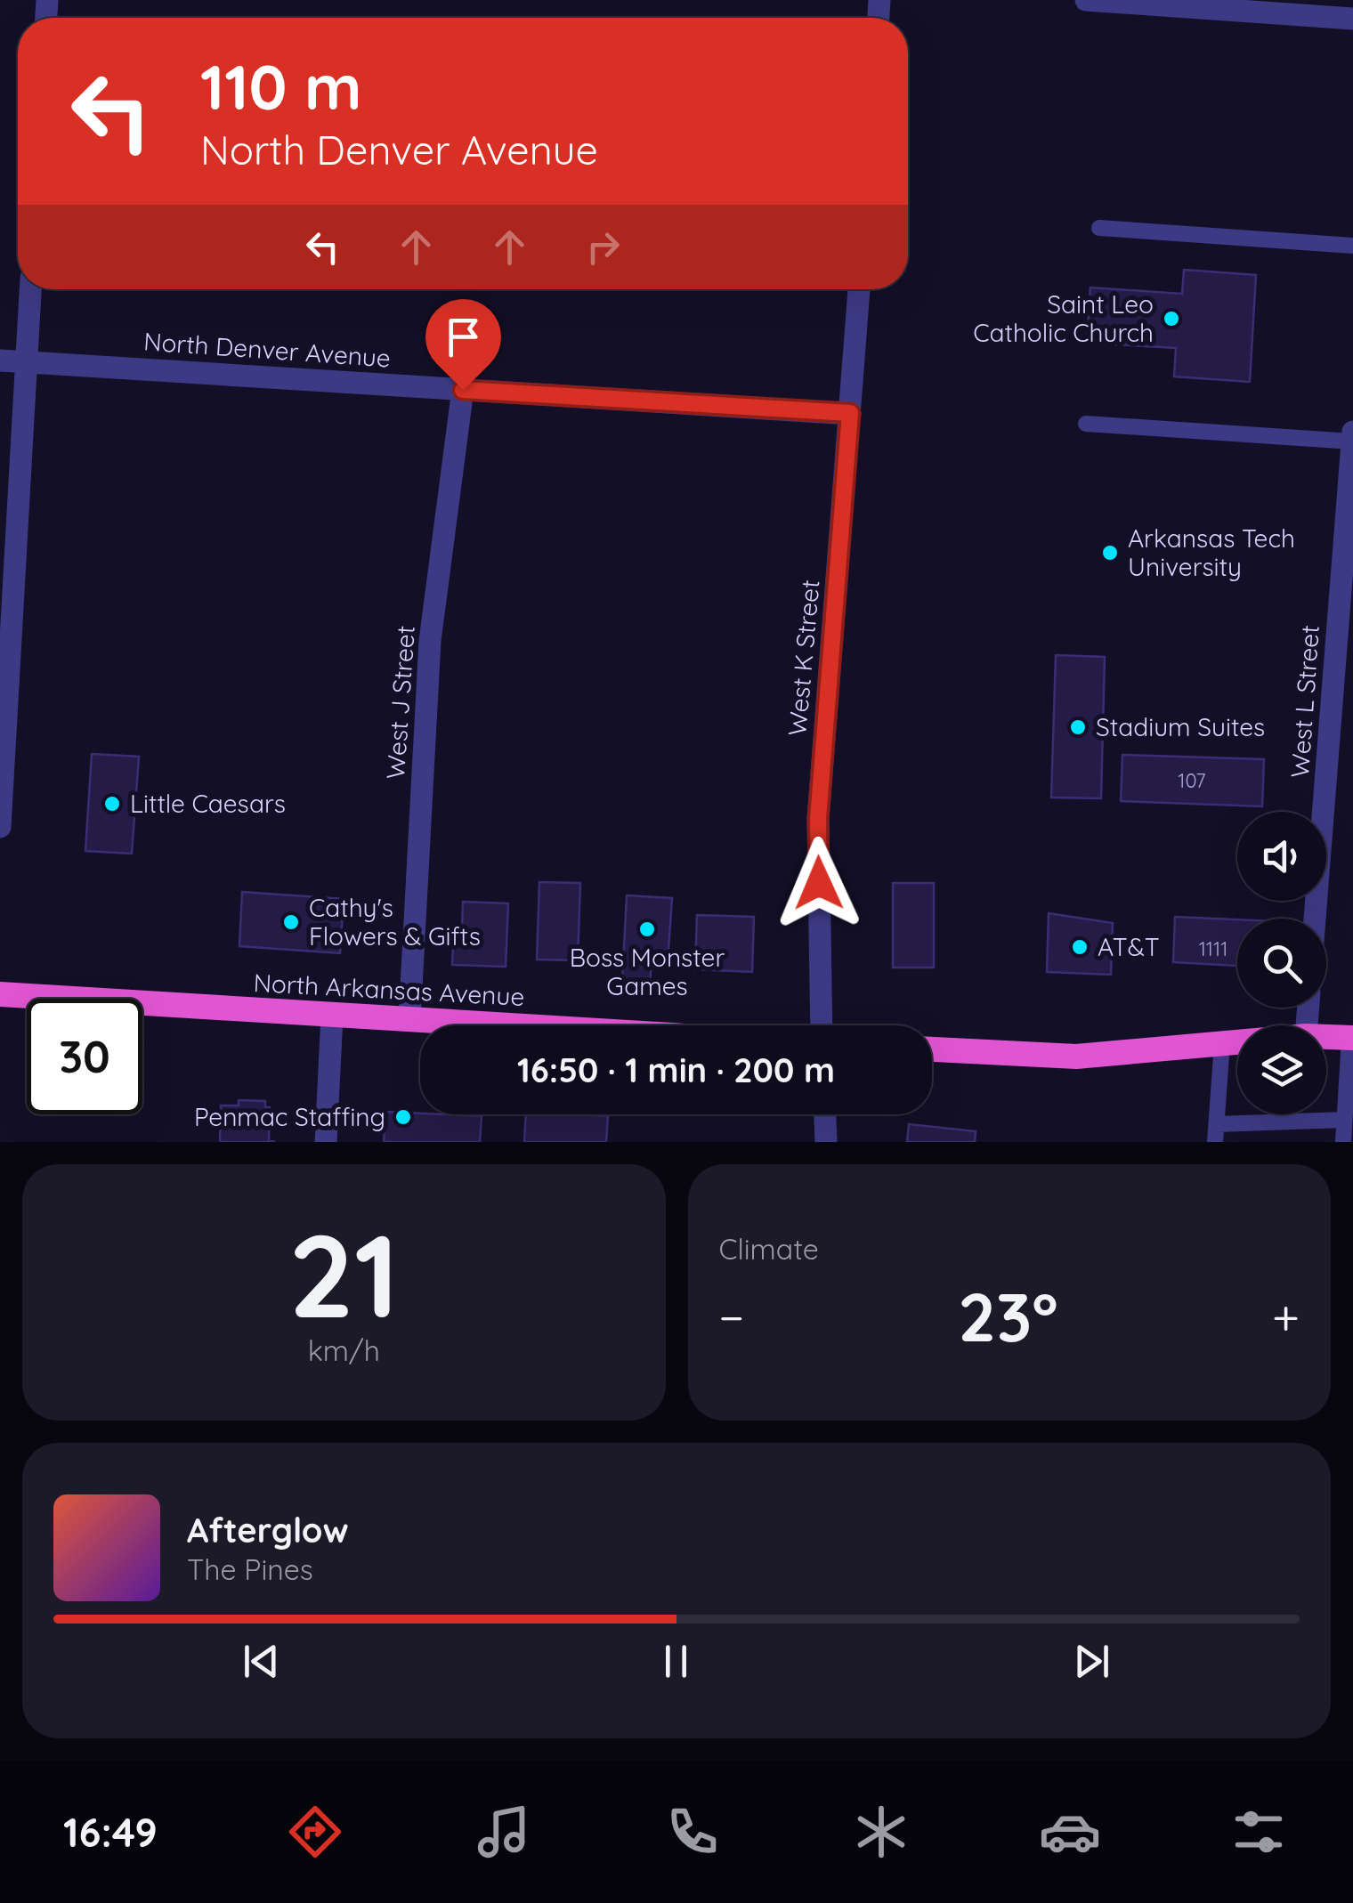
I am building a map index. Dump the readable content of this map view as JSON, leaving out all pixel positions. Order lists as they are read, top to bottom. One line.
{"streets":{"highway":["North Arkansas Avenue"],"street":["North Denver Avenue","West K Street","West L Street","West J Street"]},"crossings":[["North Denver Avenue","West K Street"],["North Denver Avenue","West J Street"],["West J Street","North Arkansas Avenue"]],"places":["Saint Leo Catholic Church","Arkansas Tech University","Stadium Suites","Little Caesars","Cathy's Flowers & Gifts","Boss Monster Games","AT&T","Penmac Staffing"],"house_numbers":["107","1111"],"page":{"turn":["110 m","North Denver Avenue"],"limit":"30","trip":"16:50 · 1 min · 200 m","tile":[["21","km/h"],"Climate"],"heat":["−","23°","+"],"song":["Afterglow","The Pines"],"tabs":"16:49"}}
